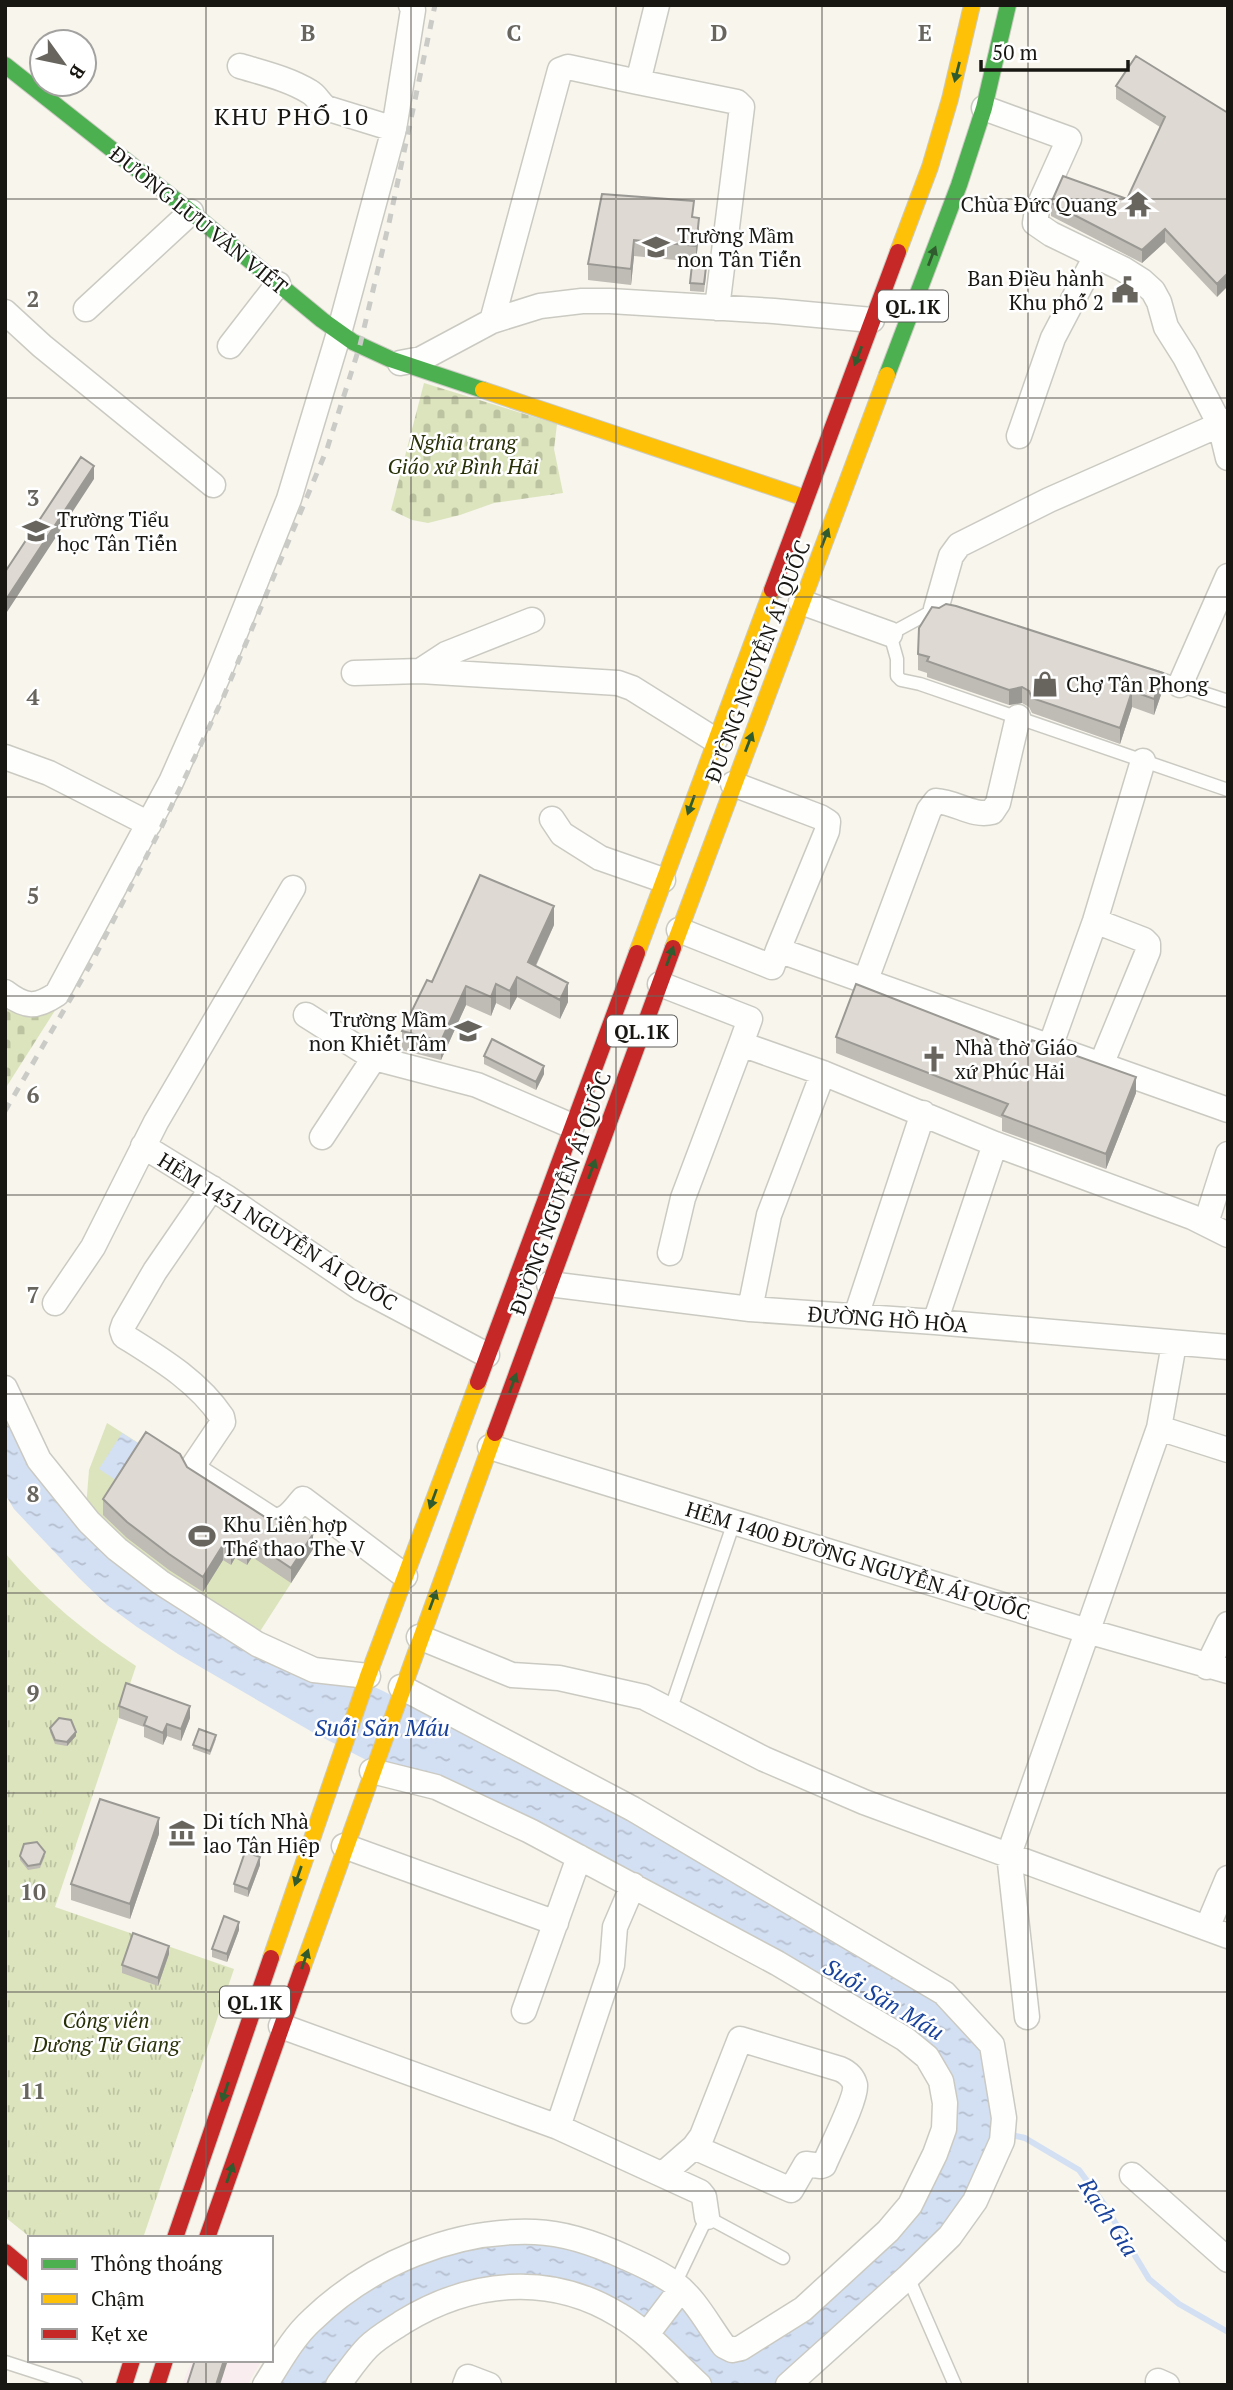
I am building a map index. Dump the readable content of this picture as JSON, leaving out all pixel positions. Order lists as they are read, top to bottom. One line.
{"streets":{"main road":["ĐƯỜNG LƯU VĂN VIẾT","QL.1K","ĐƯỜNG NGUYỄN ÁI QUỐC"],"street":["HẺM 1431 NGUYỄN ÁI QUỐC","ĐƯỜNG HỒ HÒA","HẺM 1400 ĐƯỜNG NGUYỄN ÁI QUỐC"]},"crossings":[["ĐƯỜNG LƯU VĂN VIẾT","ĐƯỜNG NGUYỄN ÁI QUỐC"],["ĐƯỜNG NGUYỄN ÁI QUỐC","HẺM 1431 NGUYỄN ÁI QUỐC"],["ĐƯỜNG NGUYỄN ÁI QUỐC","ĐƯỜNG HỒ HÒA"],["ĐƯỜNG NGUYỄN ÁI QUỐC","HẺM 1400 ĐƯỜNG NGUYỄN ÁI QUỐC"]],"districts":["KHU PHỐ 10"],"water":["Suối Săn Máu","Rạch Gia"],"parks":["Nghĩa trang Giáo xứ Bình Hải","Công viên Dương Tử Giang"],"places":{"temple":["Chùa Đức Quang"],"school or university":["Trường Mầm non Tân Tiến","Trường Tiểu học Tân Tiến","Trường Mầm non Khiết Tâm"],"public building":["Ban Điều hành Khu phố 2"],"shop":["Chợ Tân Phong"],"church":["Nhà thờ Giáo xứ Phúc Hải"],"sports":["Khu Liên hợp Thể thao The V"],"museum":["Di tích Nhà lao Tân Hiệp"]},"legend":["Thông thoáng","Chậm","Kẹt xe"],"scale_bar":"50 m","north":"bottom right","grid":{"columns":["B","C","D","E"],"rows":["2","3","4","5","6","7","8","9","10","11"]}}
